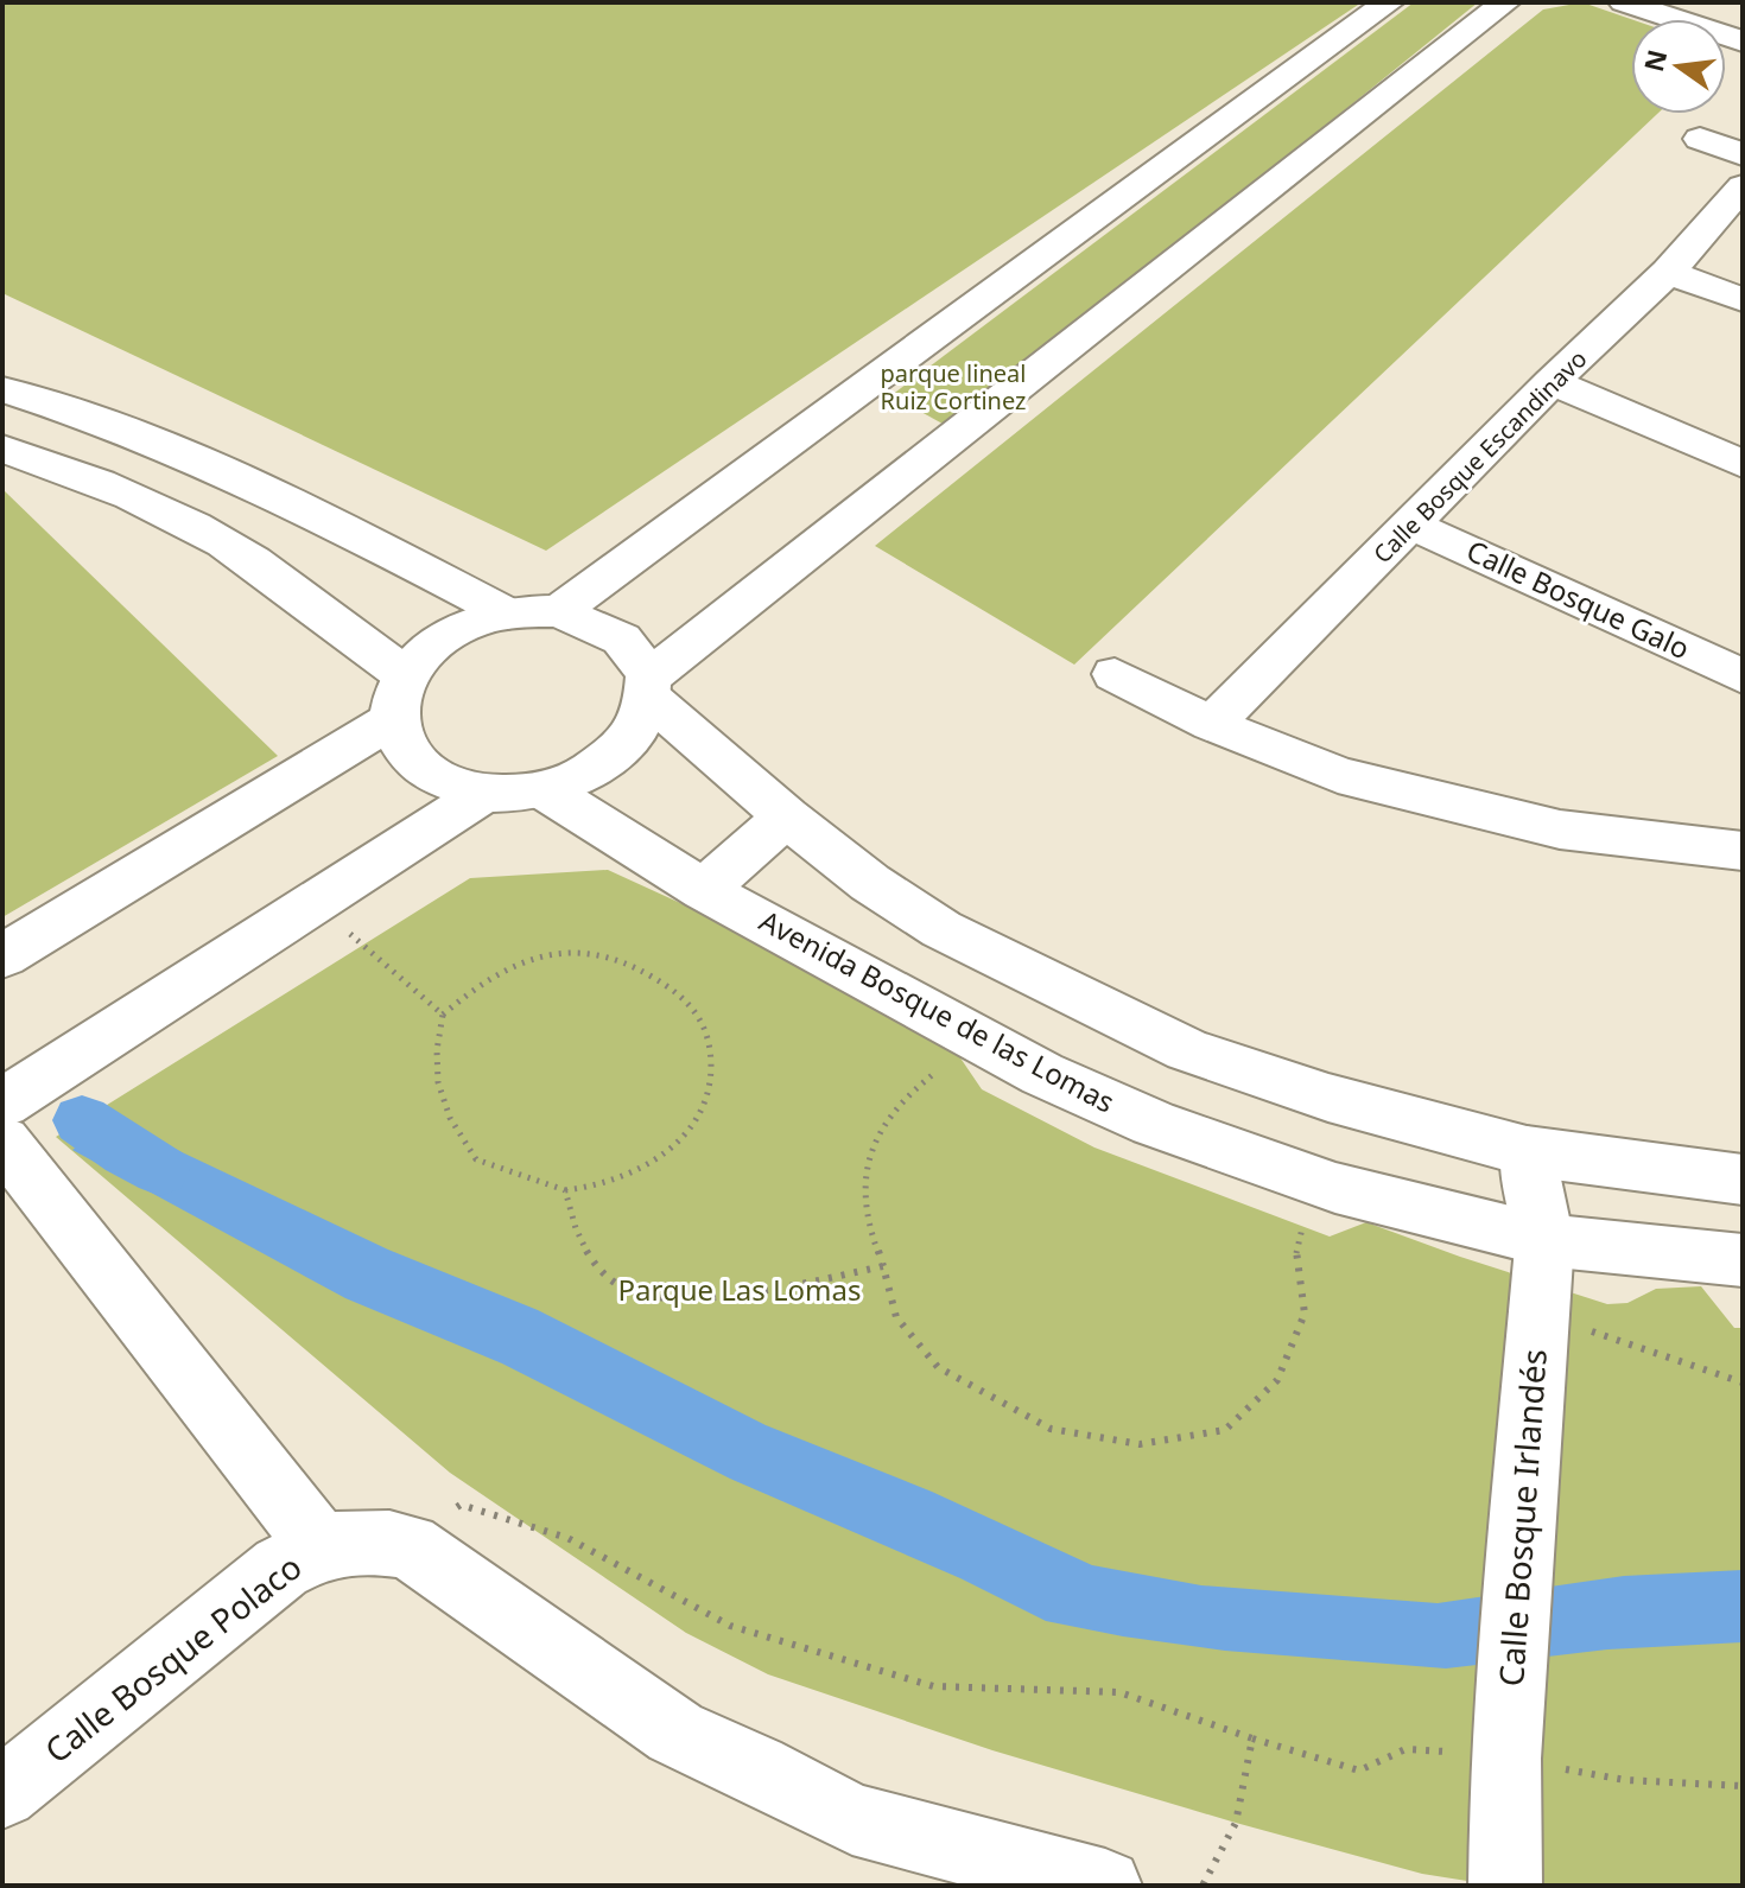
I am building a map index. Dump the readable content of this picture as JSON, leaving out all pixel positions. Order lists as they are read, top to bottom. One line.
{"streets":{"street":["Calle Bosque Escandinavo","Calle Bosque Galo","Avenida Bosque de las Lomas","Calle Bosque Irlandés","Calle Bosque Polaco"]},"crossings":[["Calle Bosque Escandinavo","Calle Bosque Galo"],["Avenida Bosque de las Lomas","Calle Bosque Irlandés"]],"parks":["parque lineal Ruiz Cortinez","Parque Las Lomas"],"north":"left"}
